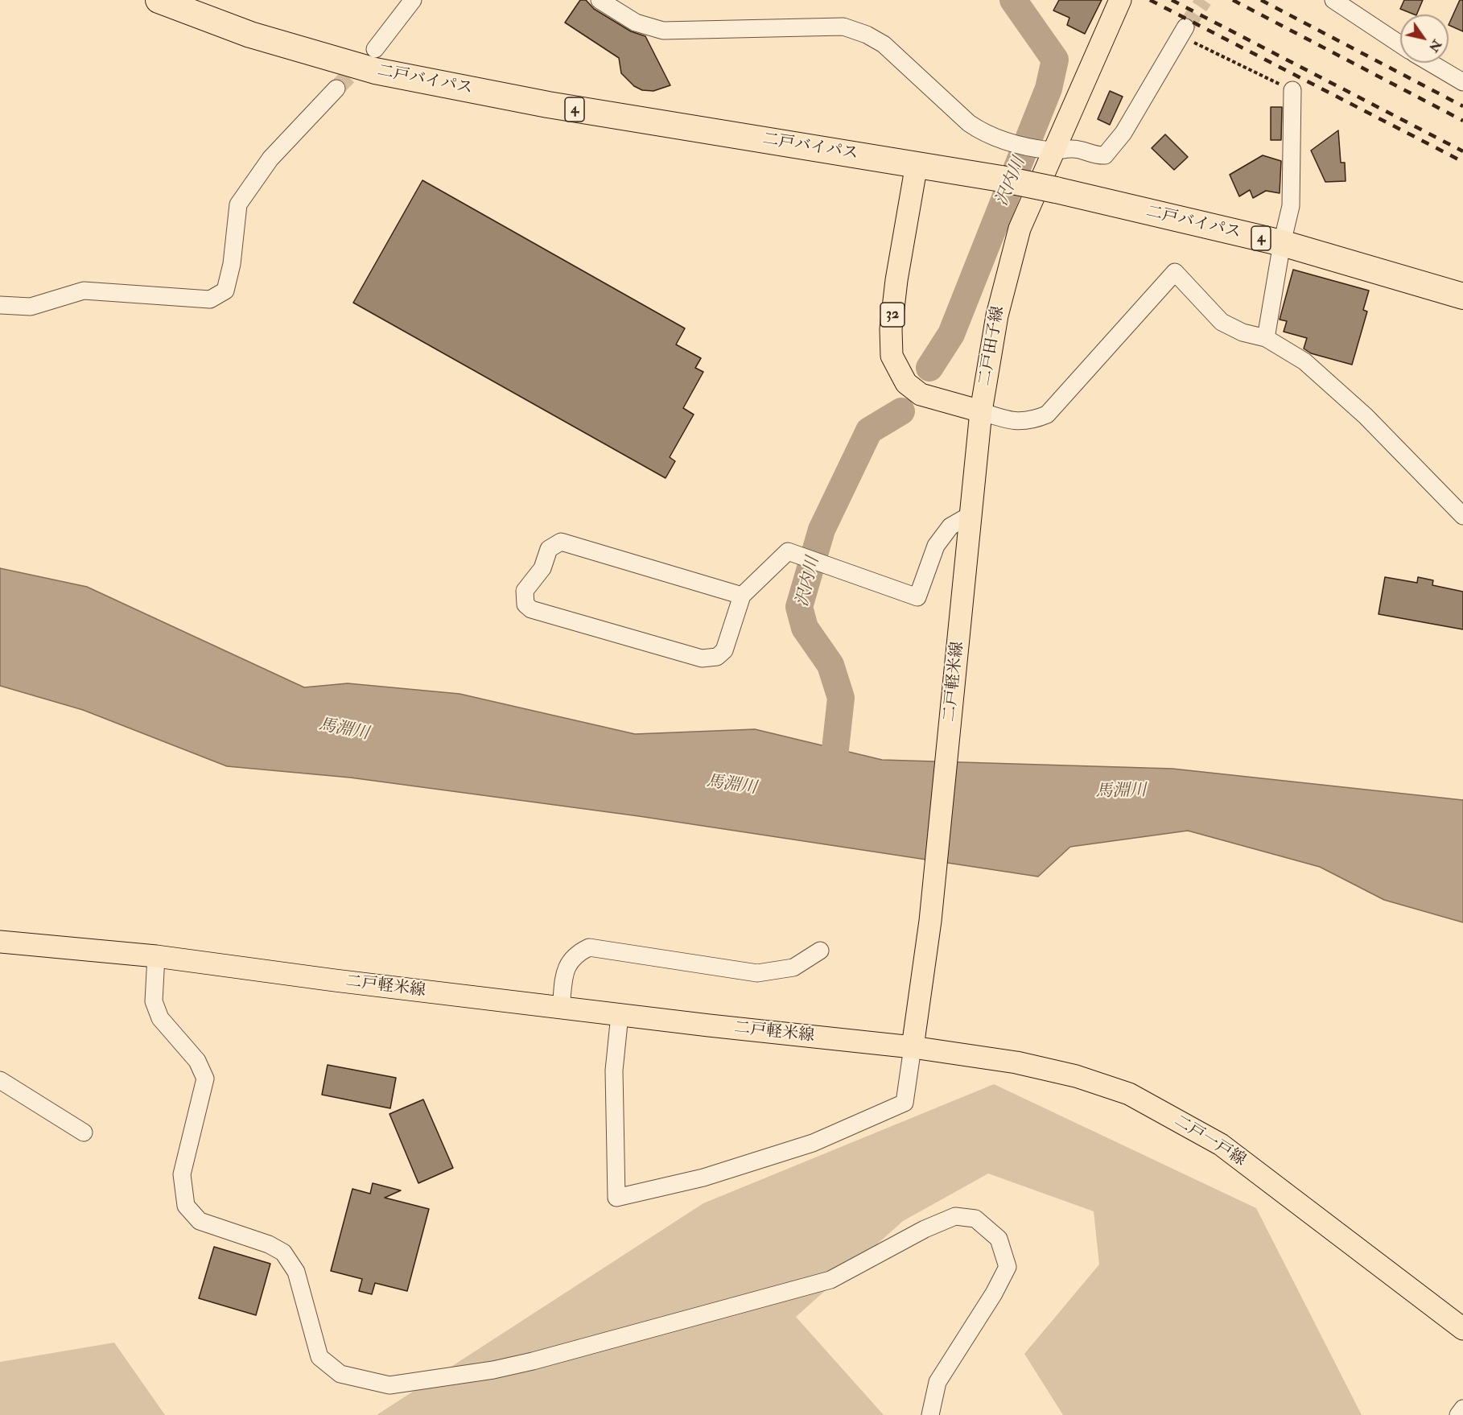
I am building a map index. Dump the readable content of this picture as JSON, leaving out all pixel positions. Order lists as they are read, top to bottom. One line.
{"streets":{"highway":["二戸バイパス","4"],"main road":["32","二戸田子線","二戸軽米線","二戸一戸線"]},"crossings":[["二戸バイパス","32"],["32","二戸田子線"],["32","二戸軽米線"],["二戸田子線","二戸軽米線"],["二戸軽米線","二戸一戸線"]],"water":["沢内川","馬淵川"],"north":"bottom right"}
